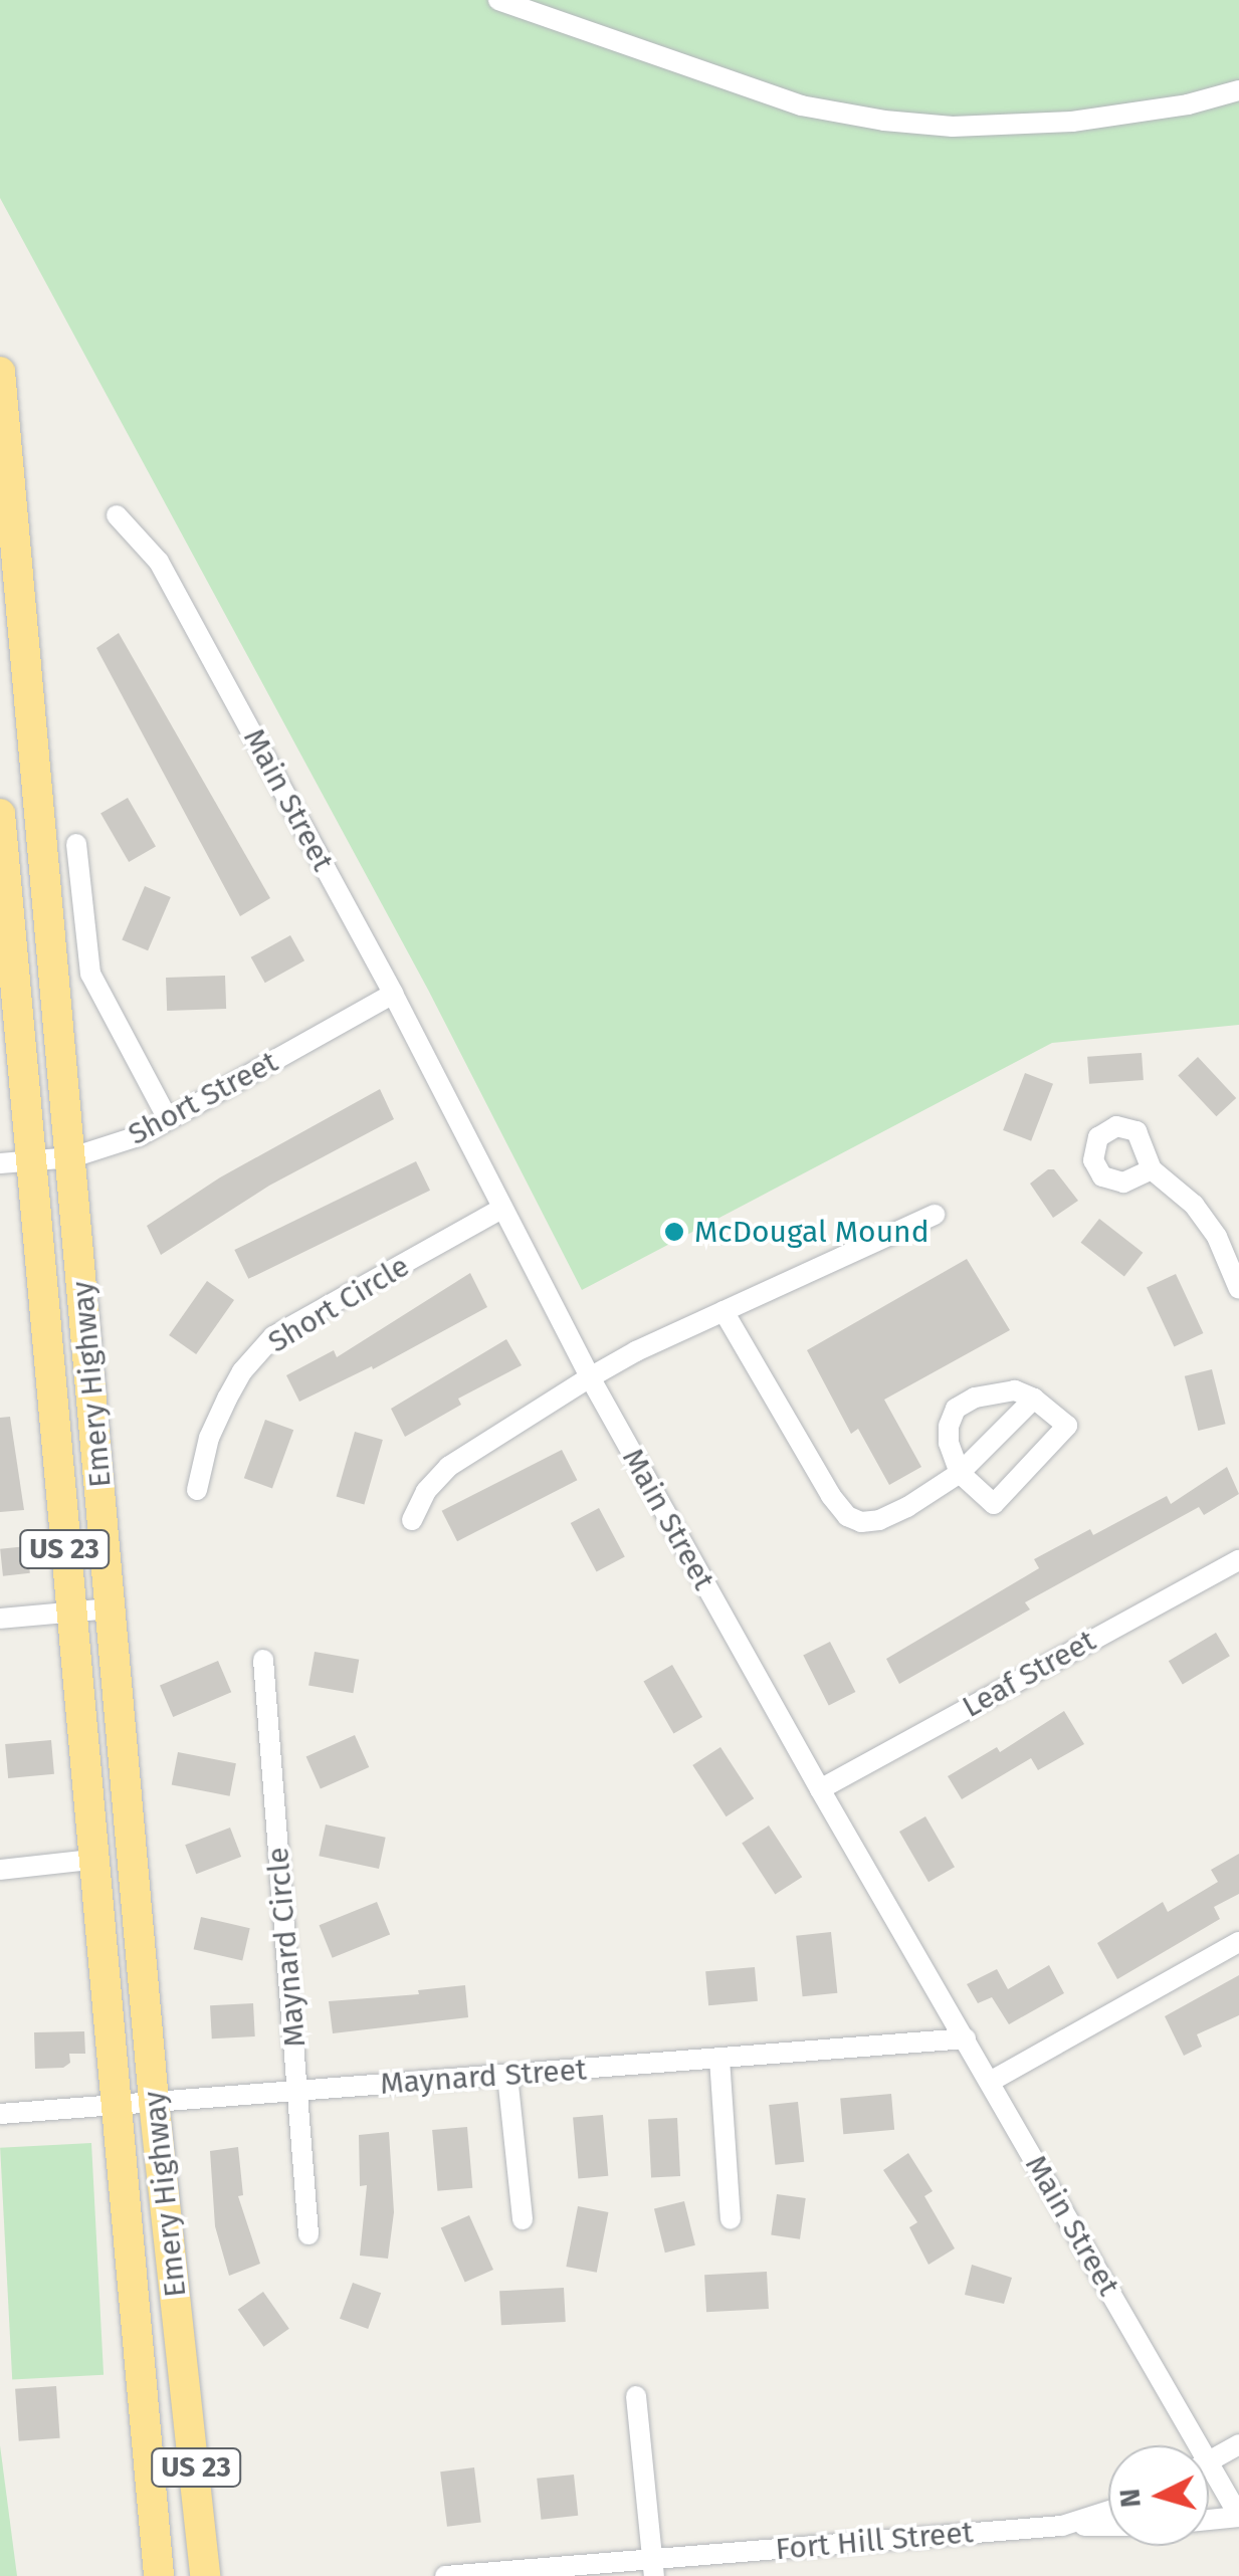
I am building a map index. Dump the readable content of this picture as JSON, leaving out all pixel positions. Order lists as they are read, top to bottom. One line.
{"streets":{"highway":["Emery Highway","US 23"],"street":["Main Street","Short Street","Short Circle","Leaf Street","Maynard Circle","Maynard Street","Fort Hill Street"]},"crossings":[["Main Street","Short Street"],["Main Street","Short Circle"],["Main Street","Leaf Street"],["Main Street","Maynard Street"],["Short Street","Emery Highway"],["Emery Highway","Maynard Street"],["Maynard Circle","Maynard Street"]],"places":["McDougal Mound"],"north":"left"}
